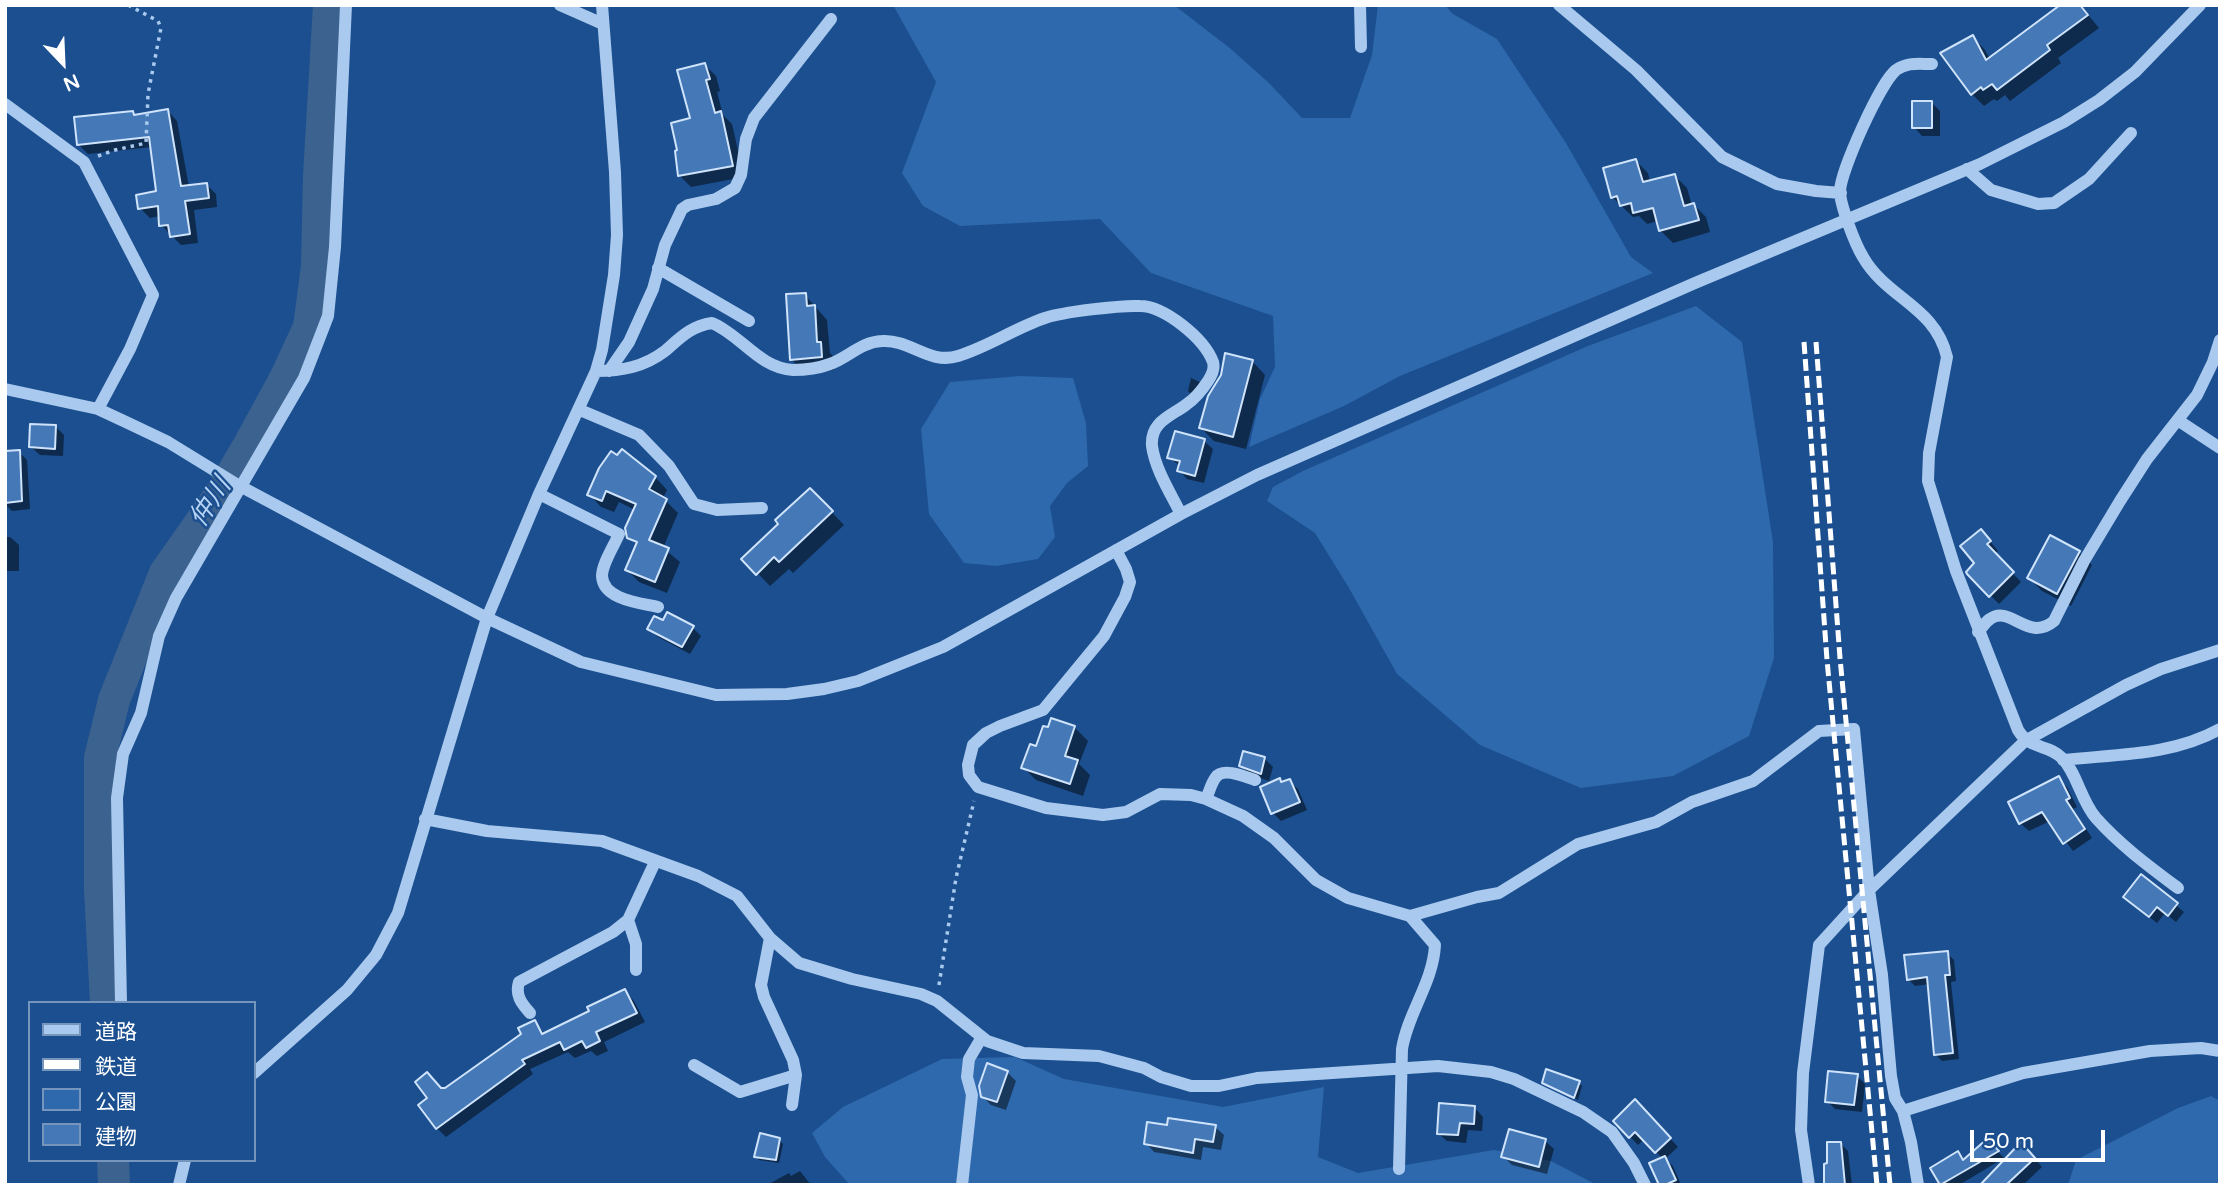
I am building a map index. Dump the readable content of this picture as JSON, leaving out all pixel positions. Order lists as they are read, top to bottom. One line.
{"water":["仲川"],"legend":["道路","鉄道","公園","建物"],"scale_bar":"50 m","north":"bottom right"}
